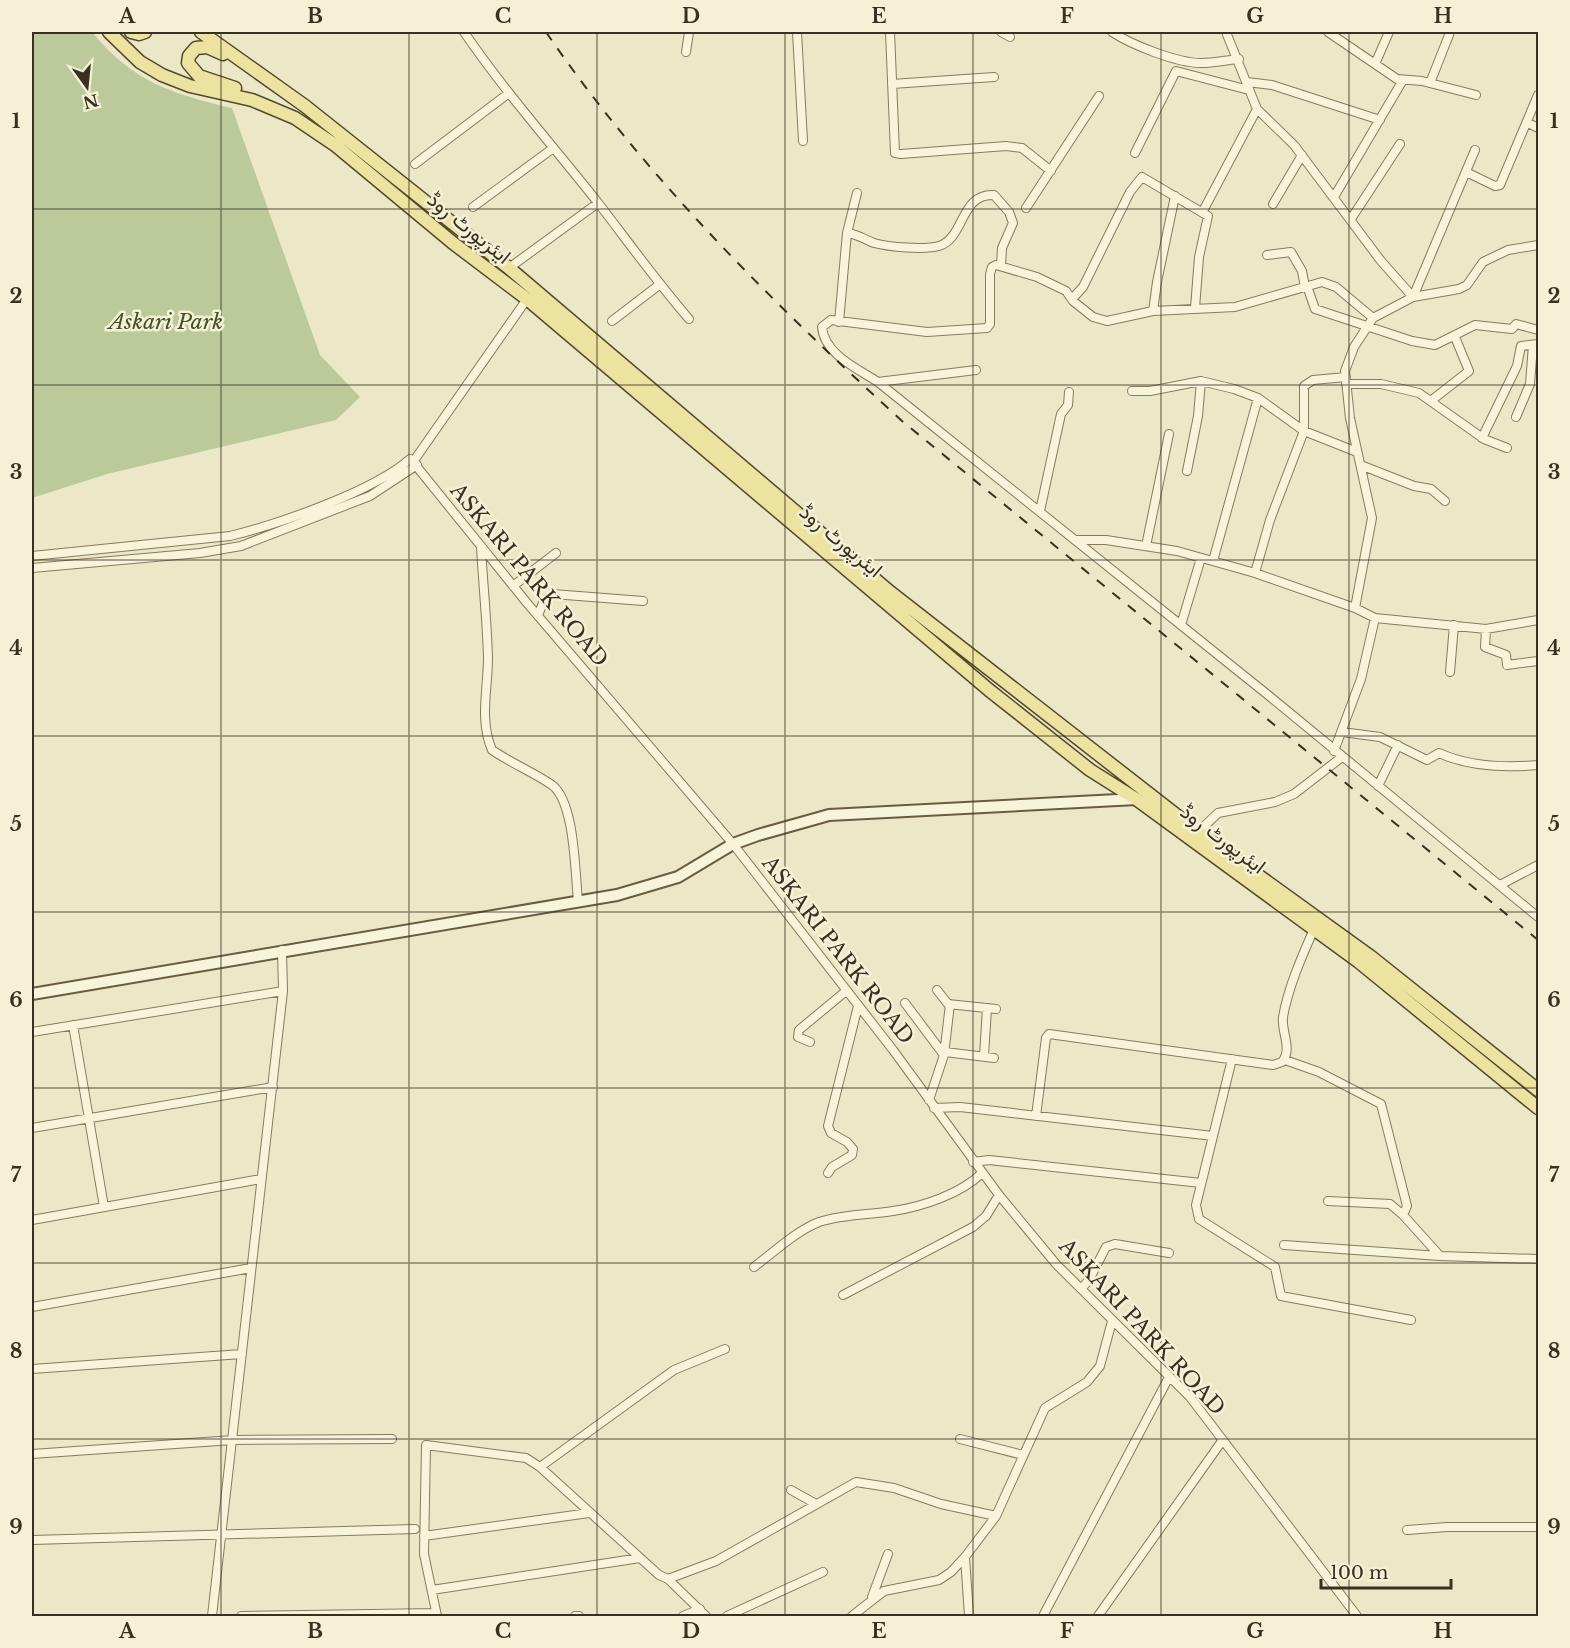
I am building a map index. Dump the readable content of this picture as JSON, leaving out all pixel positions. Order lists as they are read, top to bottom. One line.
{"streets":{"main road":["ایئرپورٹ روڈ"],"street":["ASKARI PARK ROAD"]},"parks":["Askari Park"],"scale_bar":"100 m","north":"bottom","grid":{"columns":["A","B","C","D","E","F","G","H"],"rows":["1","2","3","4","5","6","7","8","9"]}}
